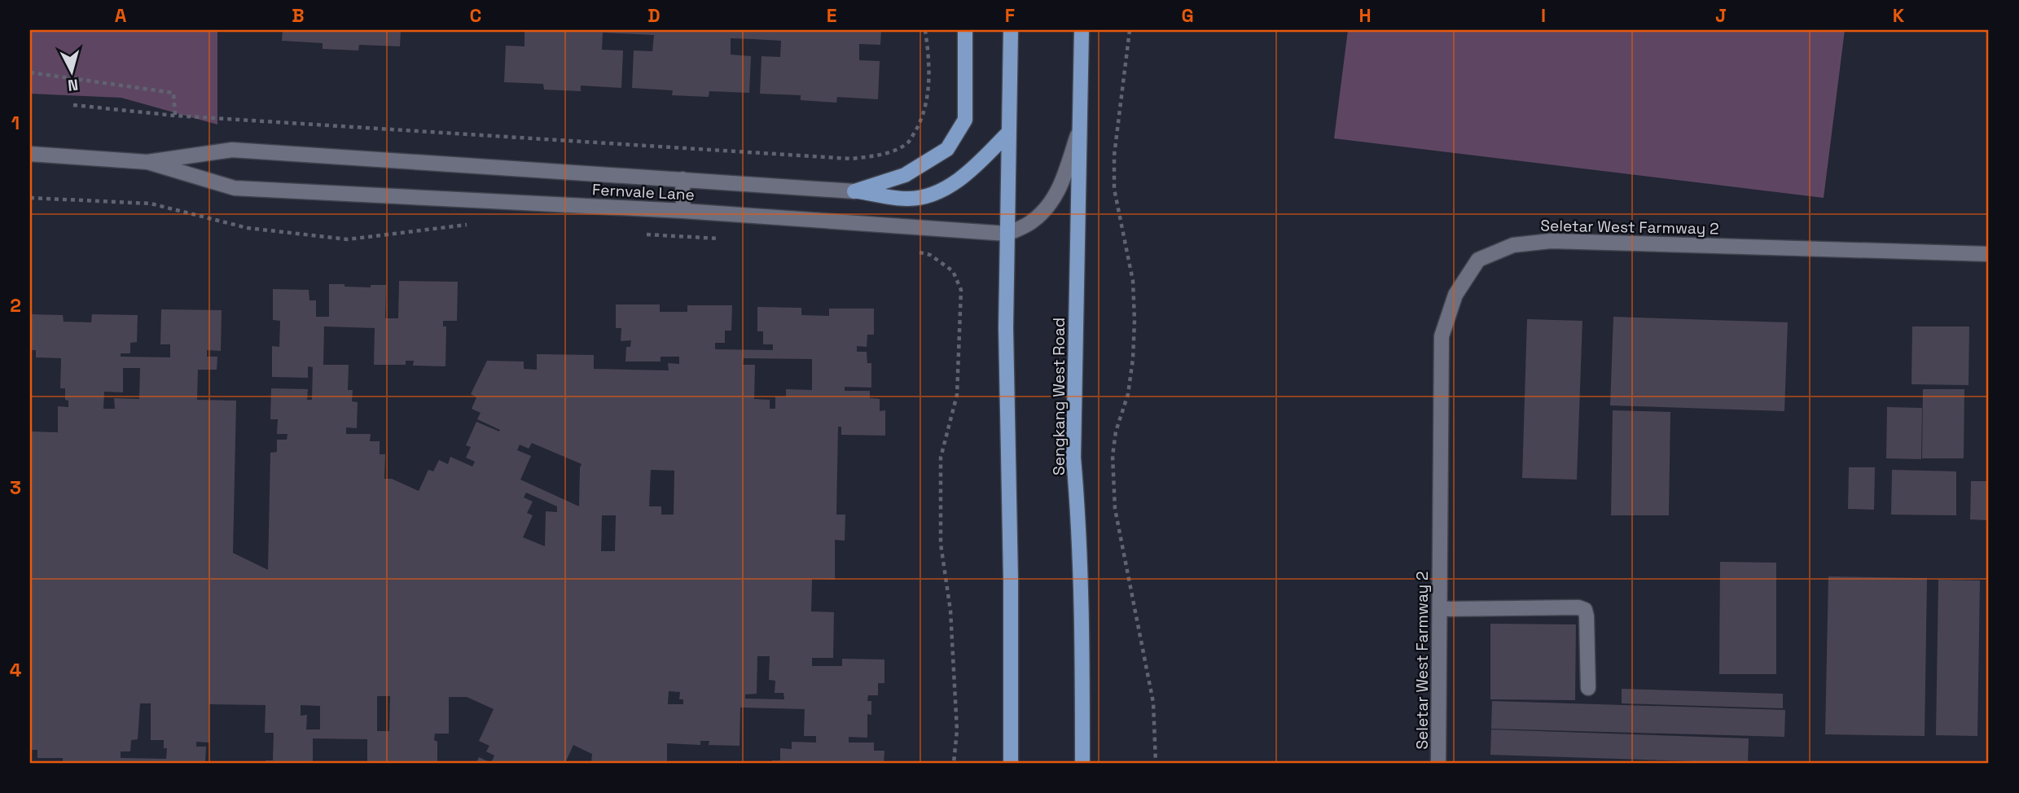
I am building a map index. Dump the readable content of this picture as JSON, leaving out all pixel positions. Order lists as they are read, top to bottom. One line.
{"streets":{"main road":["Sengkang West Road"],"street":["Fernvale Lane","Seletar West Farmway 2"]},"north":"bottom","grid":{"columns":["A","B","C","D","E","F","G","H","I","J","K"],"rows":["1","2","3","4"]}}
